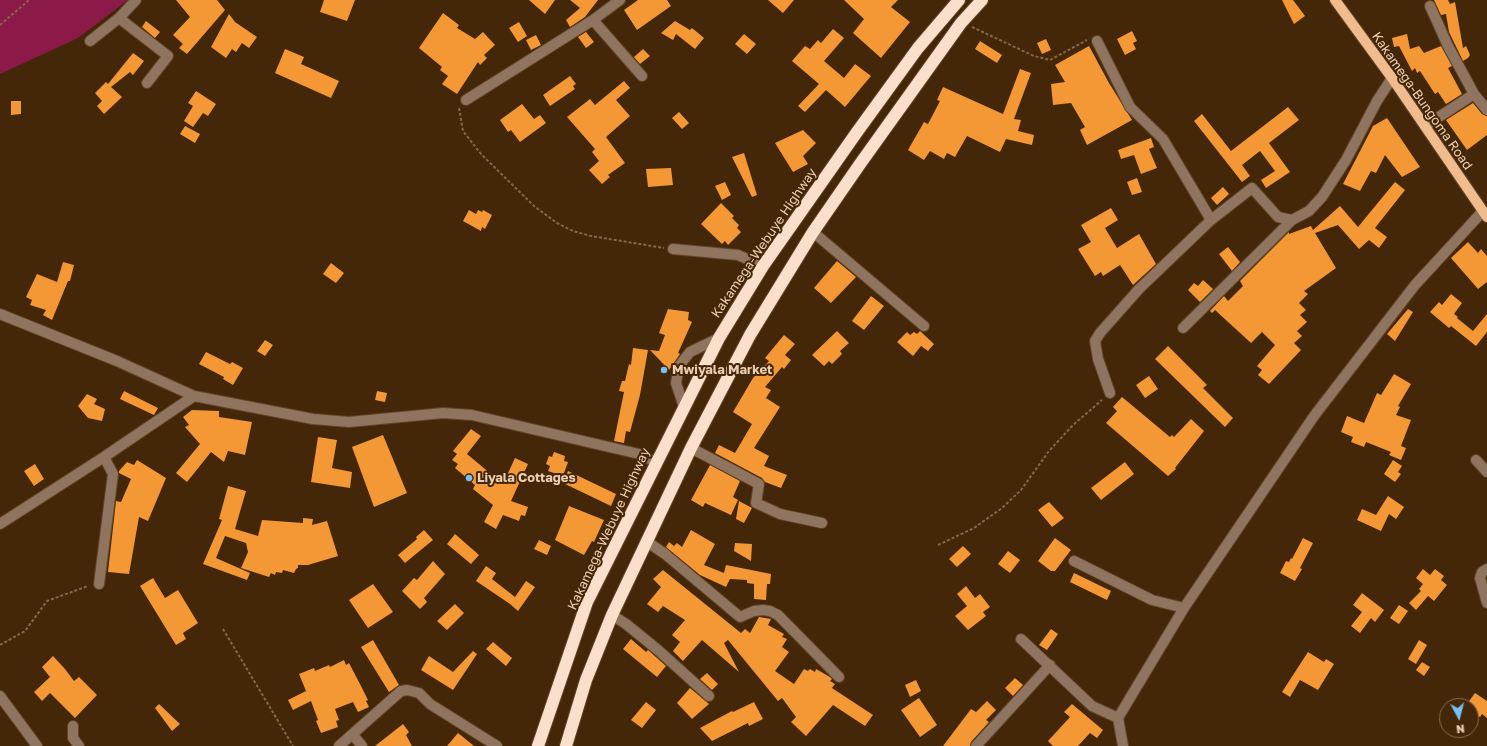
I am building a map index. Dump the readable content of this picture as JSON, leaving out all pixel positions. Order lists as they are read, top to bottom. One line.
{"streets":{"highway":["Kakamega-Webuye Highway"],"main road":["Kakamega-Bungoma Road"]},"places":["Mwiyala Market","Liyala Cottages"],"north":"bottom"}
